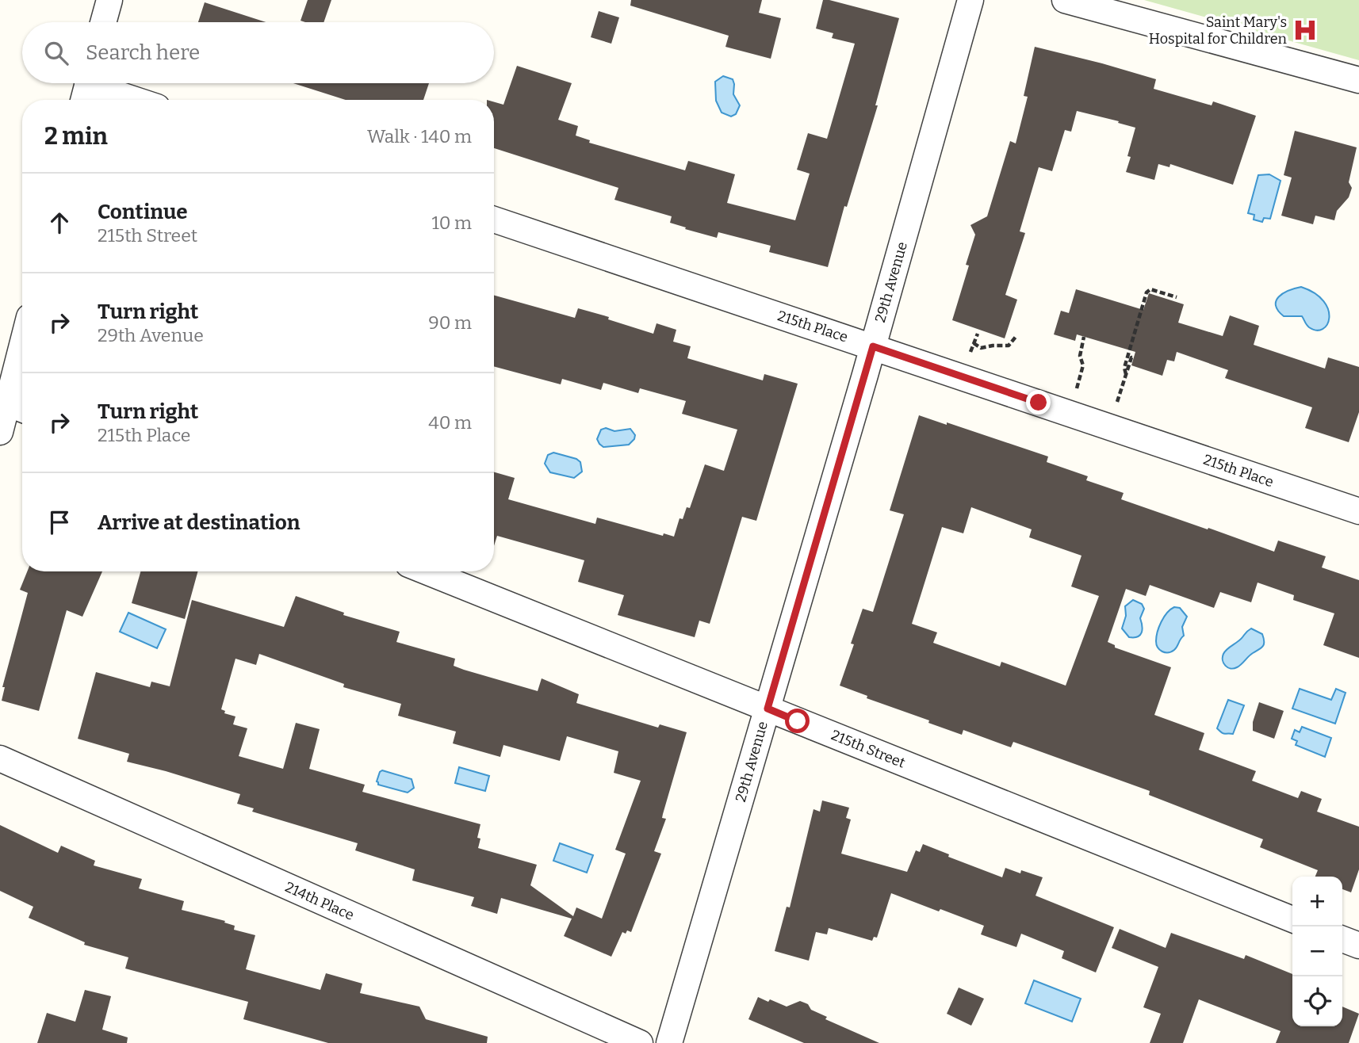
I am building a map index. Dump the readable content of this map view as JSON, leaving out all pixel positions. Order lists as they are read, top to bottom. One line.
{"streets":{"street":["29th Avenue","215th Place","215th Street","214th Place"]},"crossings":[["29th Avenue","215th Place"],["29th Avenue","215th Street"]],"places":{"hospital":["Saint Mary's Hospital for Children"]},"page":{"search":"Search here","heading":["2 min","Walk · 140 m"],"list":[["Continue","215th Street","10 m"],["Turn right","29th Avenue","90 m"],["Turn right","215th Place","40 m"],"Arrive at destination"],"map_buttons":["+","−"]}}
